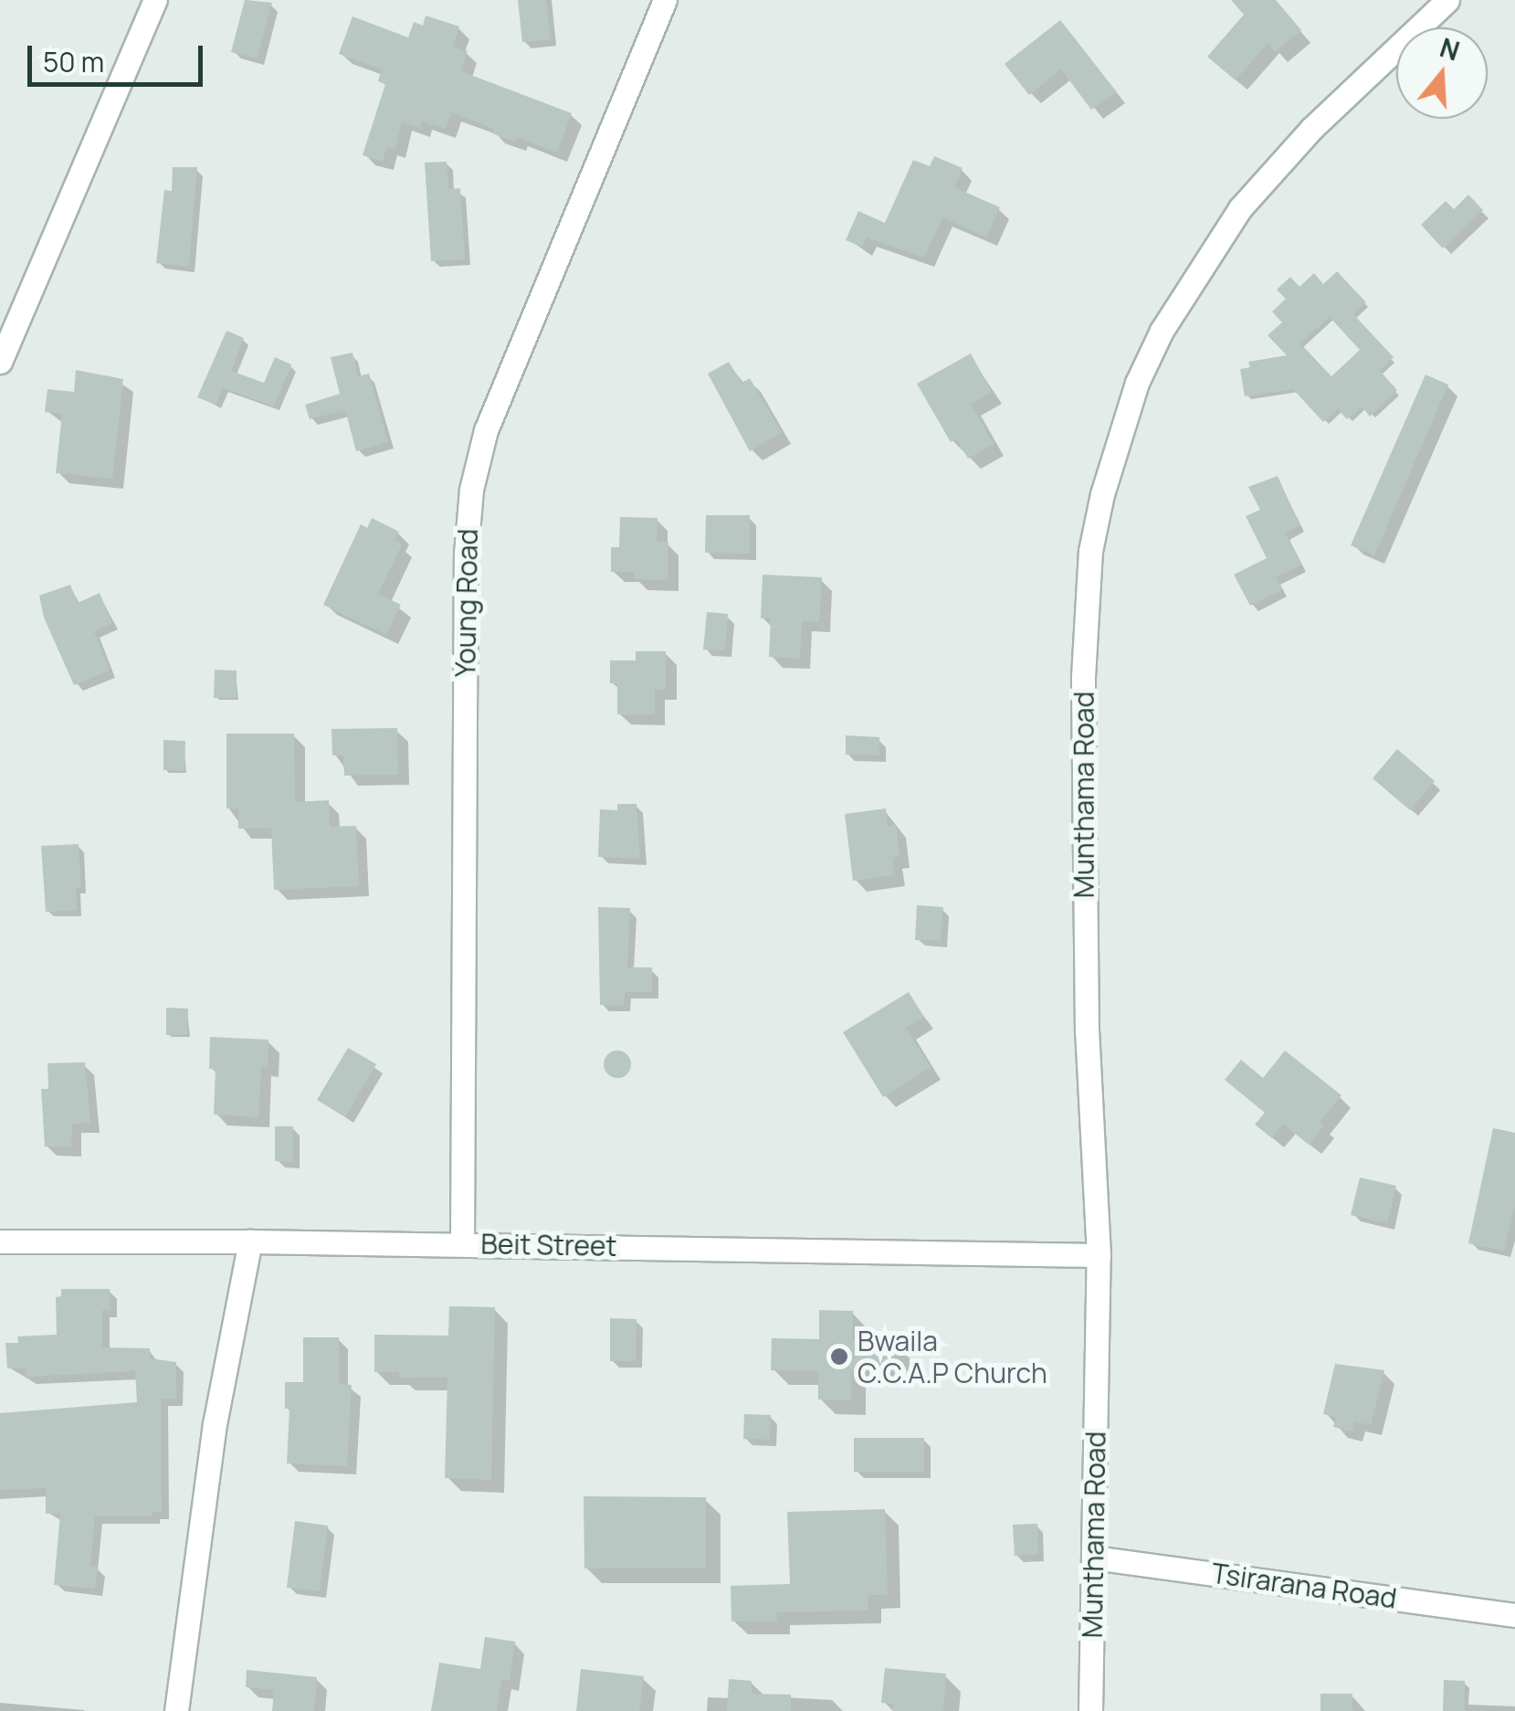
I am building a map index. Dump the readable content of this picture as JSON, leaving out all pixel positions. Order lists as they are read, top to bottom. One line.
{"streets":{"street":["Young Road","Munthama Road","Beit Street","Tsirarana Road"]},"crossings":[["Young Road","Beit Street"],["Munthama Road","Beit Street"],["Munthama Road","Tsirarana Road"]],"places":["Bwaila C.C.A.P Church"],"scale_bar":"50 m","north":"top"}
